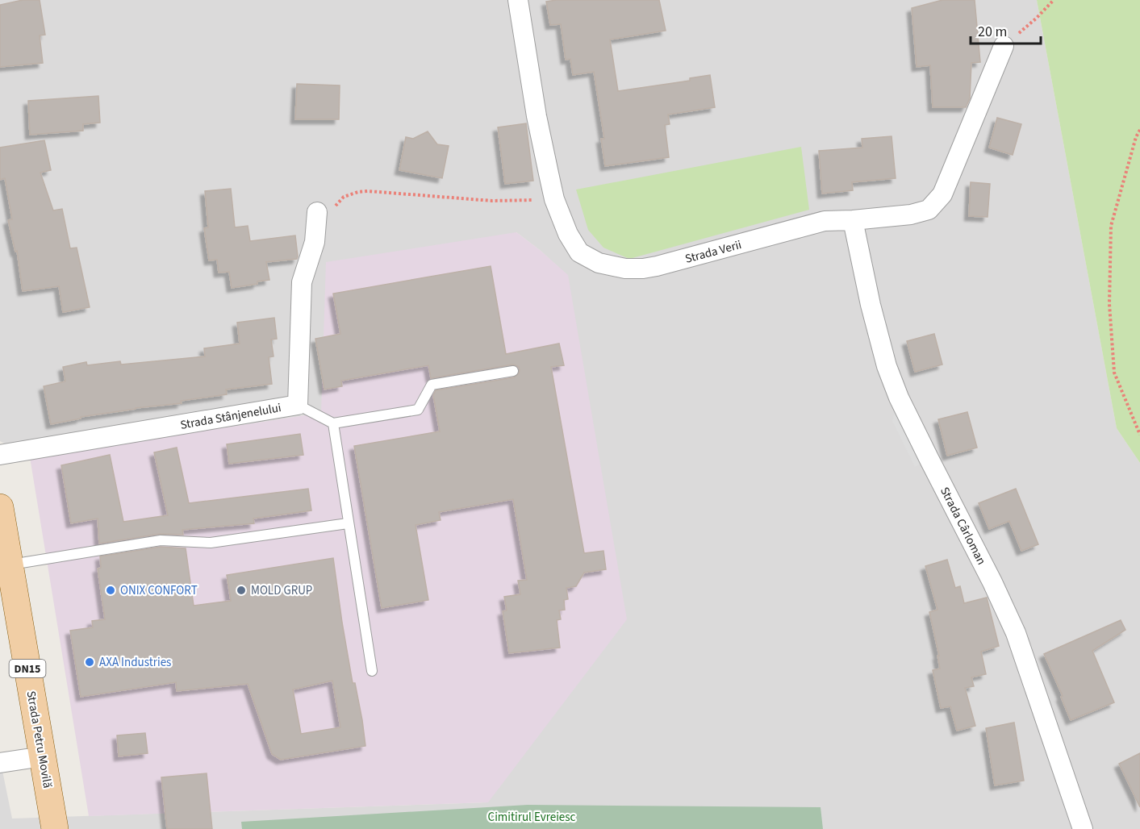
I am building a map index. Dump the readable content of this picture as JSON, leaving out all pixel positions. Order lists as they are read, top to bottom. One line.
{"streets":{"main road":["DN15","Strada Petru Movilă"],"street":["Strada Verii","Strada Stânjenelului","Strada Cârloman"]},"crossings":[["Strada Verii","Strada Cârloman"]],"parks":["Cimitirul Evreiesc"],"places":["ONIX CONFORT","MOLD GRUP","AXA Industries"],"scale_bar":"20 m"}
